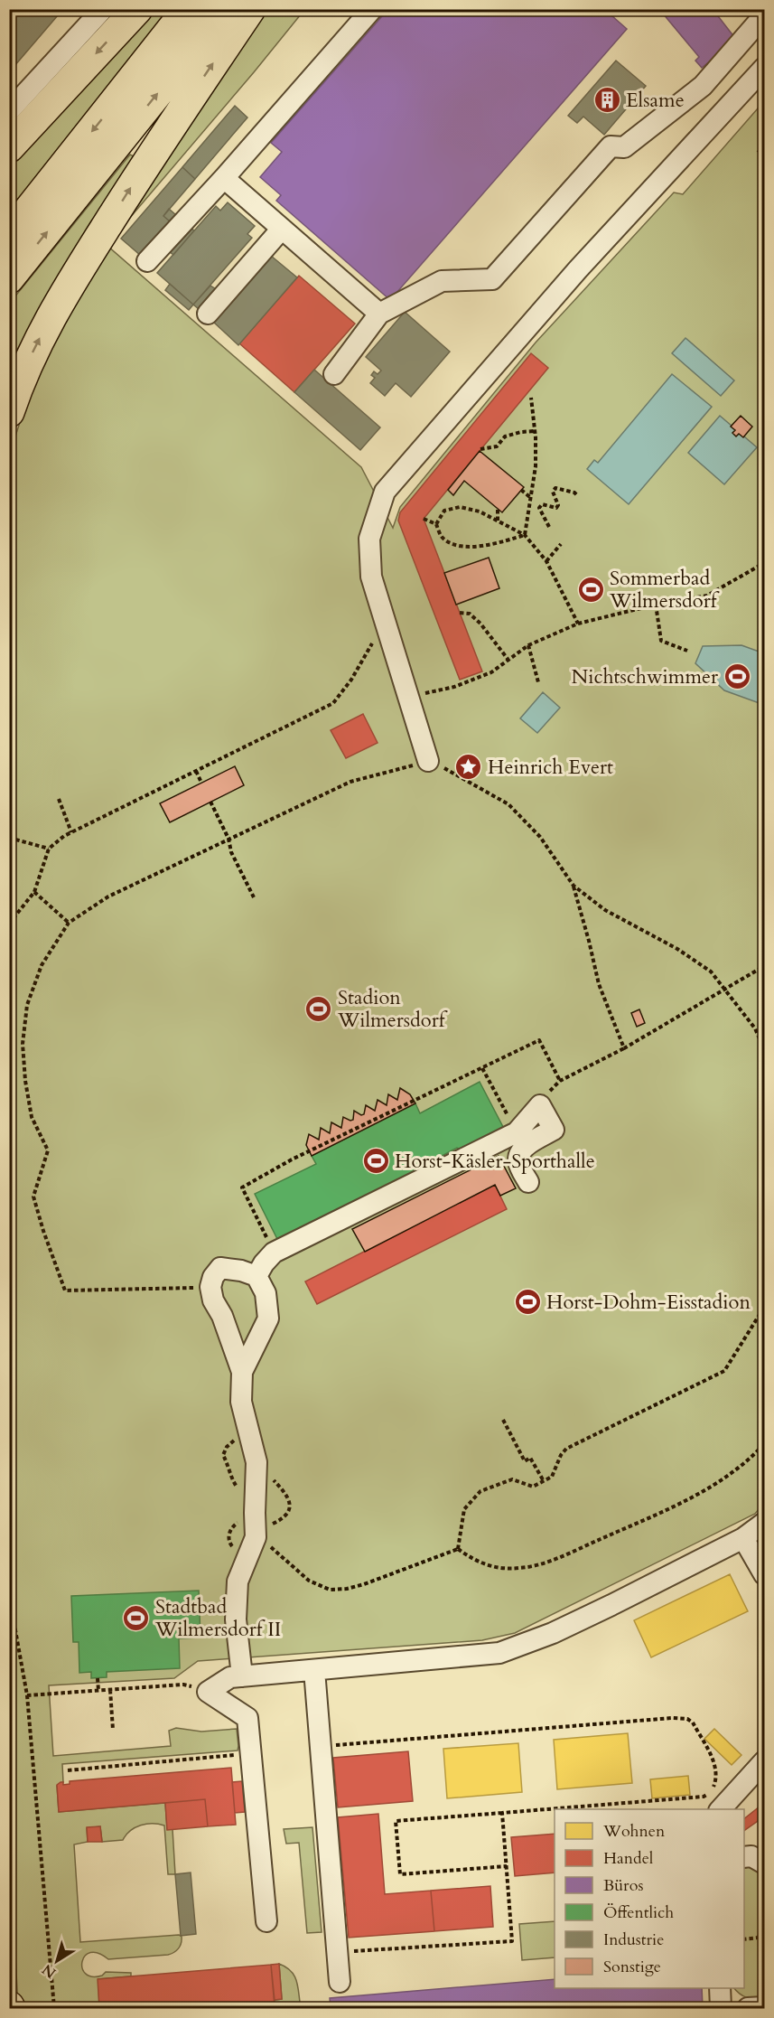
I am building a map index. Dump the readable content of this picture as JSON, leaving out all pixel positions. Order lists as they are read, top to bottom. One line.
{"places":{"building":["Elsame"],"sports":["Sommerbad Wilmersdorf","Nichtschwimmer","Stadion Wilmersdorf","Horst-Käsler-Sporthalle","Horst-Dohm-Eisstadion","Stadtbad Wilmersdorf II"],"place":["Heinrich Evert"]},"legend":["Wohnen","Handel","Büros","Öffentlich","Industrie","Sonstige"],"north":"bottom left"}
